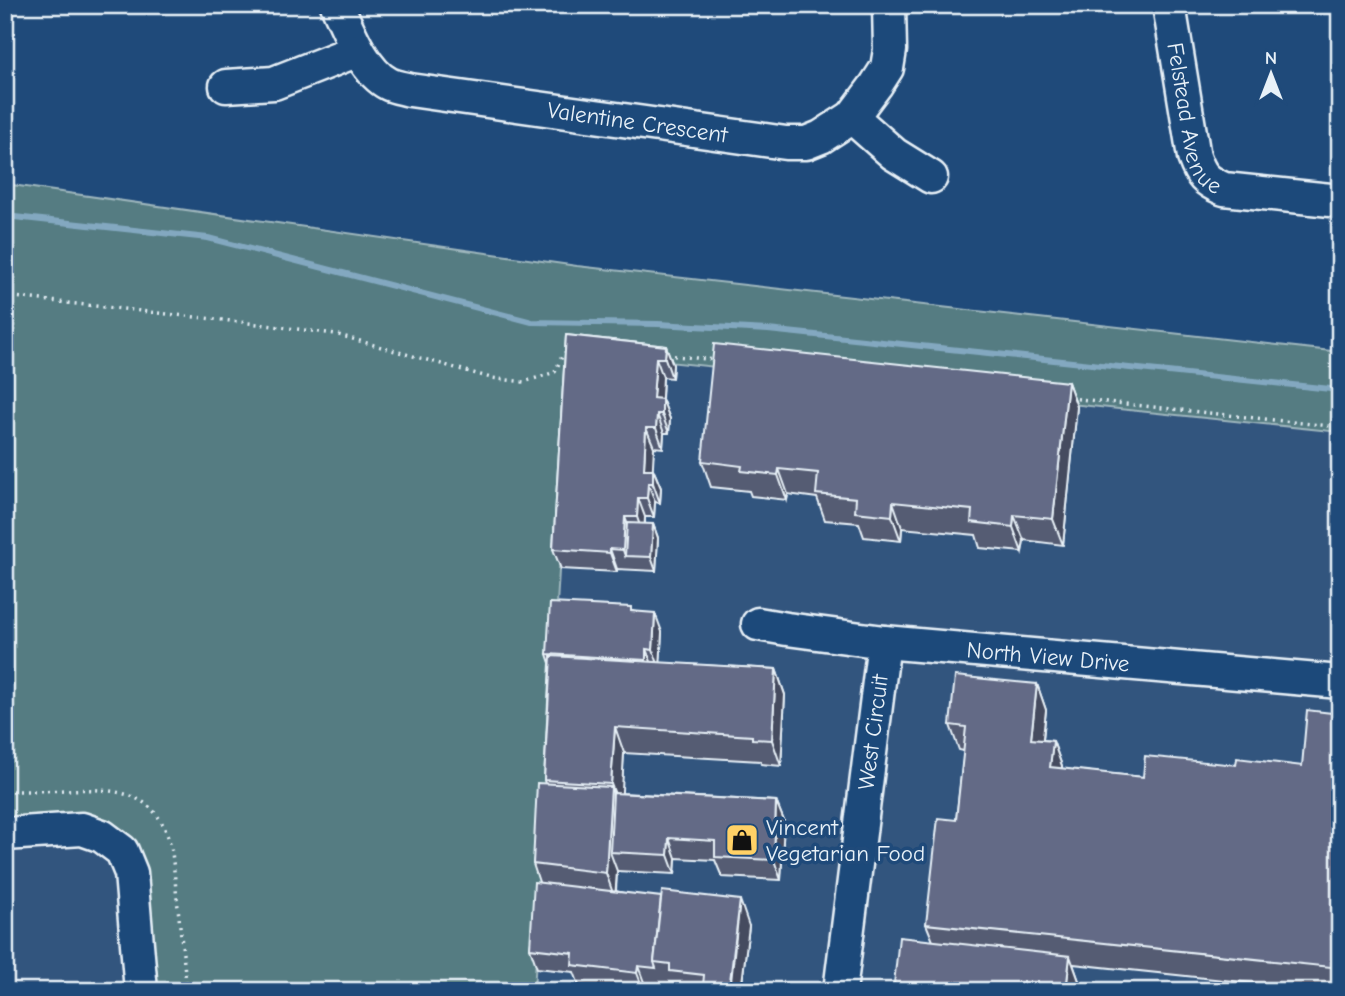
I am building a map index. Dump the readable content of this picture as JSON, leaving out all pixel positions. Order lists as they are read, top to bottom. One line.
{"streets":{"street":["Felstead Avenue","Valentine Crescent","North View Drive","West Circuit"]},"crossings":[["North View Drive","West Circuit"]],"places":{"shop":["Vincent Vegetarian Food"]},"north":"top"}
